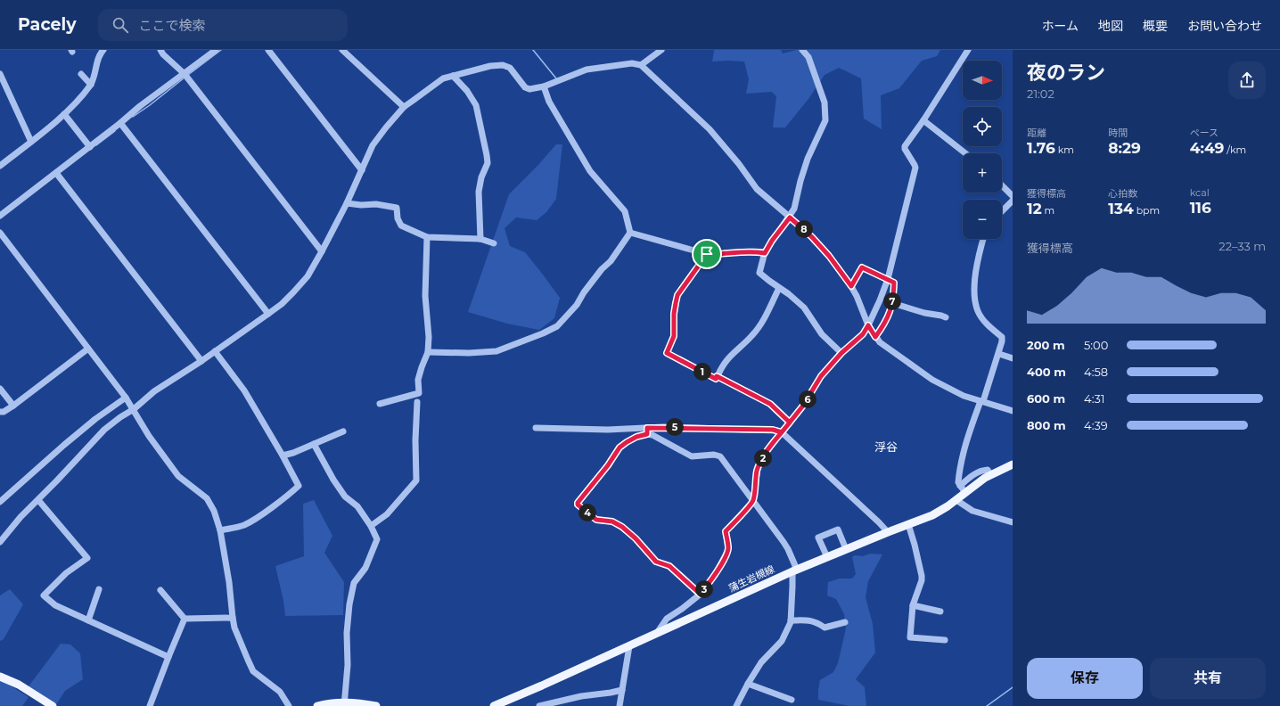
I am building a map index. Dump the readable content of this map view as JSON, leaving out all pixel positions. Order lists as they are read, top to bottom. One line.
{"streets":{"main road":["蒲生岩槻線"]},"districts":["浮谷"],"north":"right","page":{"header":"Pacely","search":"ここで検索","nav":["ホーム","地図","概要","お問い合わせ"],"heading":["夜のラン","21:02"],"map_buttons":["+","−"],"stats":[["距離","1.76 km"],["時間","8:29"],["ペース","4:49 /km"],["獲得標高","12 m"],["心拍数","134 bpm"],["kcal","116"]],"pins":["8","7","1","6","5","2","4","3"],"chart":["獲得標高","22–33 m"],"list":[{"name":"200 m","note":"5:00"},{"name":"400 m","note":"4:58"},{"name":"600 m","note":"4:31"},{"name":"800 m","note":"4:39"}],"buttons":["保存","共有"]}}
